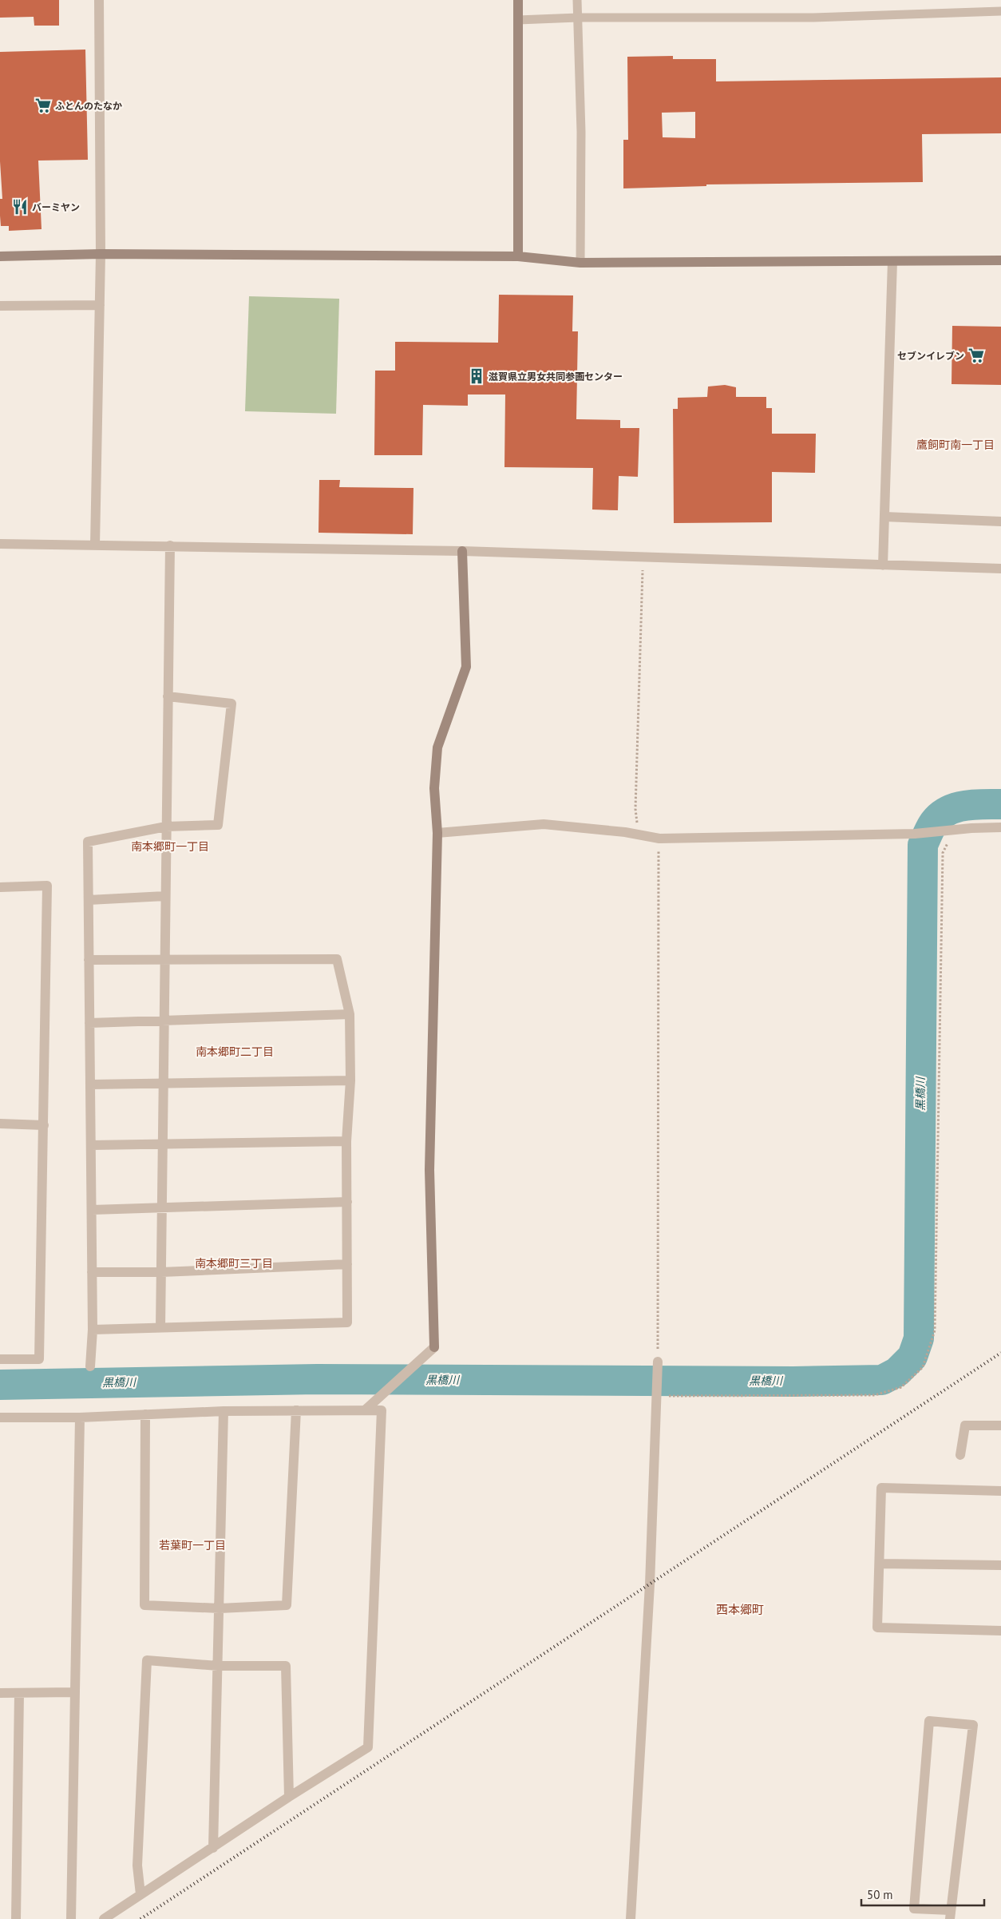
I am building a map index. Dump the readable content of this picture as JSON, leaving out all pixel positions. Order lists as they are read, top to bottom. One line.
{"districts":["鷹飼町南一丁目","南本郷町一丁目","南本郷町二丁目","南本郷町三丁目","若葉町一丁目","西本郷町"],"water":["黒橋川"],"places":{"supermarket":["ふとんのたなか","セブンイレブン"],"restaurant":["バーミヤン"],"building":["滋賀県立男女共同参画センター"]},"scale_bar":"50 m"}
